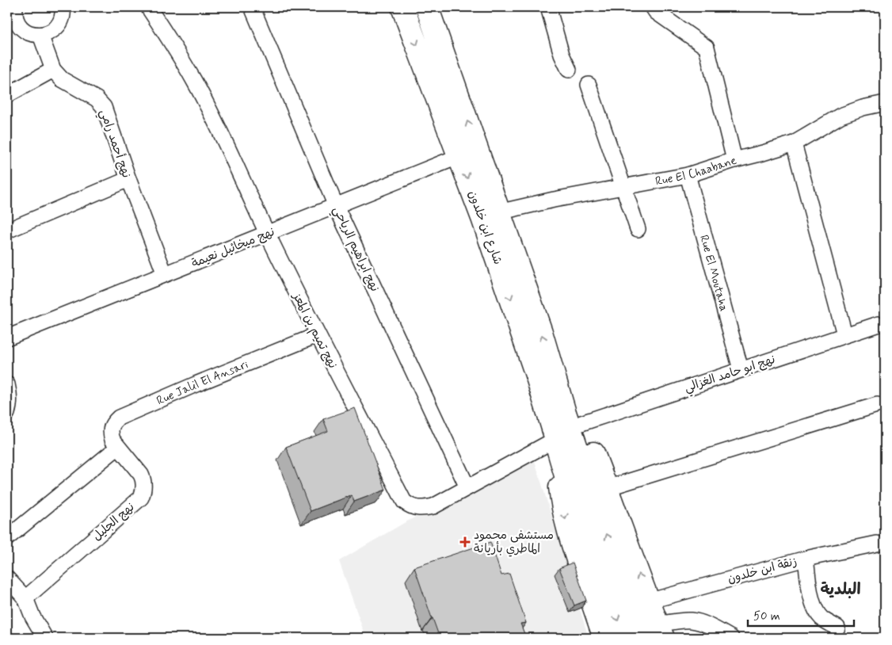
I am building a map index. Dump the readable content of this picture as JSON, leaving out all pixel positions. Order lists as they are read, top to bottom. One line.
{"streets":{"highway":["شارع ابن خلدون"],"street":["نهج أحمد رامي","Rue El Chaabane","نهج ميخائيل نعيمة","نهج ابراهيم الرياحي","Rue El Moutaha","نهج تميم بن المعز","نهج ابو حامد الغزالي","Rue Jalil El Ansari","نهج الجليل","زنقة ابن خلدون"]},"crossings":[["نهج أحمد رامي","نهج ميخائيل نعيمة"],["Rue El Chaabane","شارع ابن خلدون"],["Rue El Chaabane","Rue El Moutaha"],["شارع ابن خلدون","نهج ميخائيل نعيمة"],["شارع ابن خلدون","نهج تميم بن المعز"],["نهج ميخائيل نعيمة","نهج ابراهيم الرياحي"],["نهج ميخائيل نعيمة","نهج تميم بن المعز"],["نهج ابراهيم الرياحي","نهج تميم بن المعز"],["Rue El Moutaha","نهج ابو حامد الغزالي"],["نهج تميم بن المعز","Rue Jalil El Ansari"],["Rue Jalil El Ansari","نهج الجليل"]],"districts":["البلدية"],"places":{"health":["مستشفى محمود الماطري بأريانة"]},"scale_bar":"50 m"}
